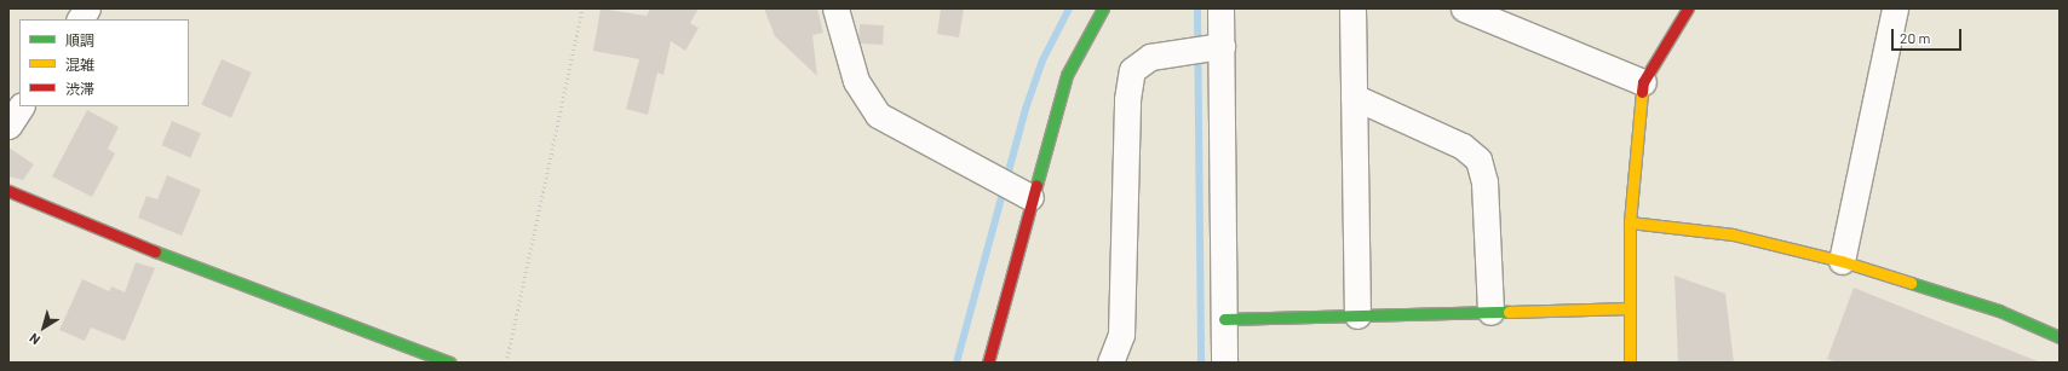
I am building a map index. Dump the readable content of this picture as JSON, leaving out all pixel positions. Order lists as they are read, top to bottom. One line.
{"legend":["順調","混雑","渋滞"],"scale_bar":"20 m","north":"bottom left"}
